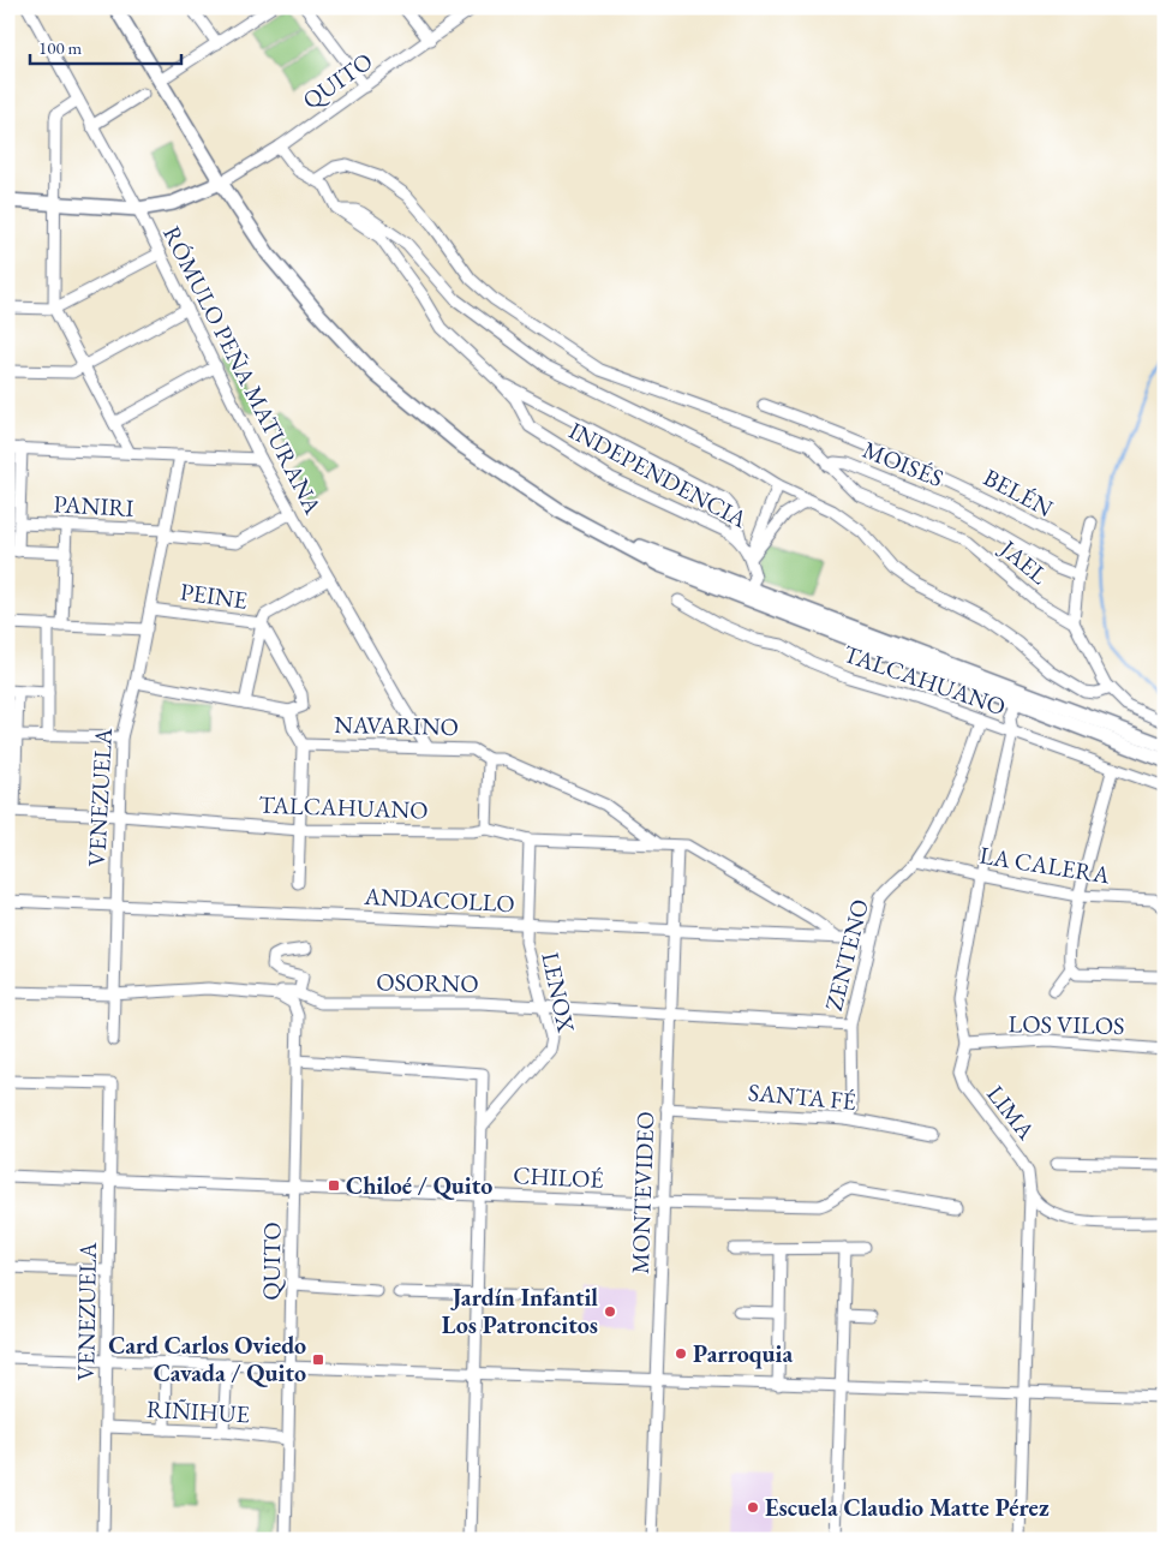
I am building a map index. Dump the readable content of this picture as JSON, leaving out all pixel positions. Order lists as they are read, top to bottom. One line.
{"streets":{"street":["QUITO","RÓMULO PEÑA MATURANA","MOISÉS","INDEPENDENCIA","BELÉN","PANIRI","JAEL","PEINE","TALCAHUANO","NAVARINO","VENEZUELA","LA CALERA","ANDACOLLO","ZENTENO","OSORNO","LENOX","LOS VILOS","SANTA FÉ","LIMA","CHILOÉ","MONTEVIDEO","RIÑIHUE"]},"crossings":[["QUITO","INDEPENDENCIA"],["QUITO","OSORNO"],["QUITO","CHILOÉ"],["QUITO","RIÑIHUE"],["RÓMULO PEÑA MATURANA","PANIRI"],["RÓMULO PEÑA MATURANA","PEINE"],["RÓMULO PEÑA MATURANA","NAVARINO"],["MOISÉS","INDEPENDENCIA"],["MOISÉS","JAEL"],["PANIRI","VENEZUELA"],["PEINE","VENEZUELA"],["TALCAHUANO","NAVARINO"],["TALCAHUANO","VENEZUELA"],["TALCAHUANO","ZENTENO"],["TALCAHUANO","LENOX"],["TALCAHUANO","LIMA"],["TALCAHUANO","MONTEVIDEO"],["VENEZUELA","ANDACOLLO"],["VENEZUELA","OSORNO"],["VENEZUELA","CHILOÉ"],["VENEZUELA","RIÑIHUE"],["LA CALERA","ZENTENO"],["LA CALERA","LIMA"],["ANDACOLLO","ZENTENO"],["ANDACOLLO","LENOX"],["ANDACOLLO","MONTEVIDEO"],["ZENTENO","OSORNO"],["ZENTENO","SANTA FÉ"],["OSORNO","LENOX"],["OSORNO","MONTEVIDEO"],["LOS VILOS","LIMA"],["SANTA FÉ","MONTEVIDEO"],["CHILOÉ","MONTEVIDEO"]],"places":{"transit":["Chiloé / Quito","Card Carlos Oviedo Cavada / Quito"],"other":["Jardín Infantil Los Patroncitos","Parroquia","Escuela Claudio Matte Pérez"]},"scale_bar":"100 m"}
